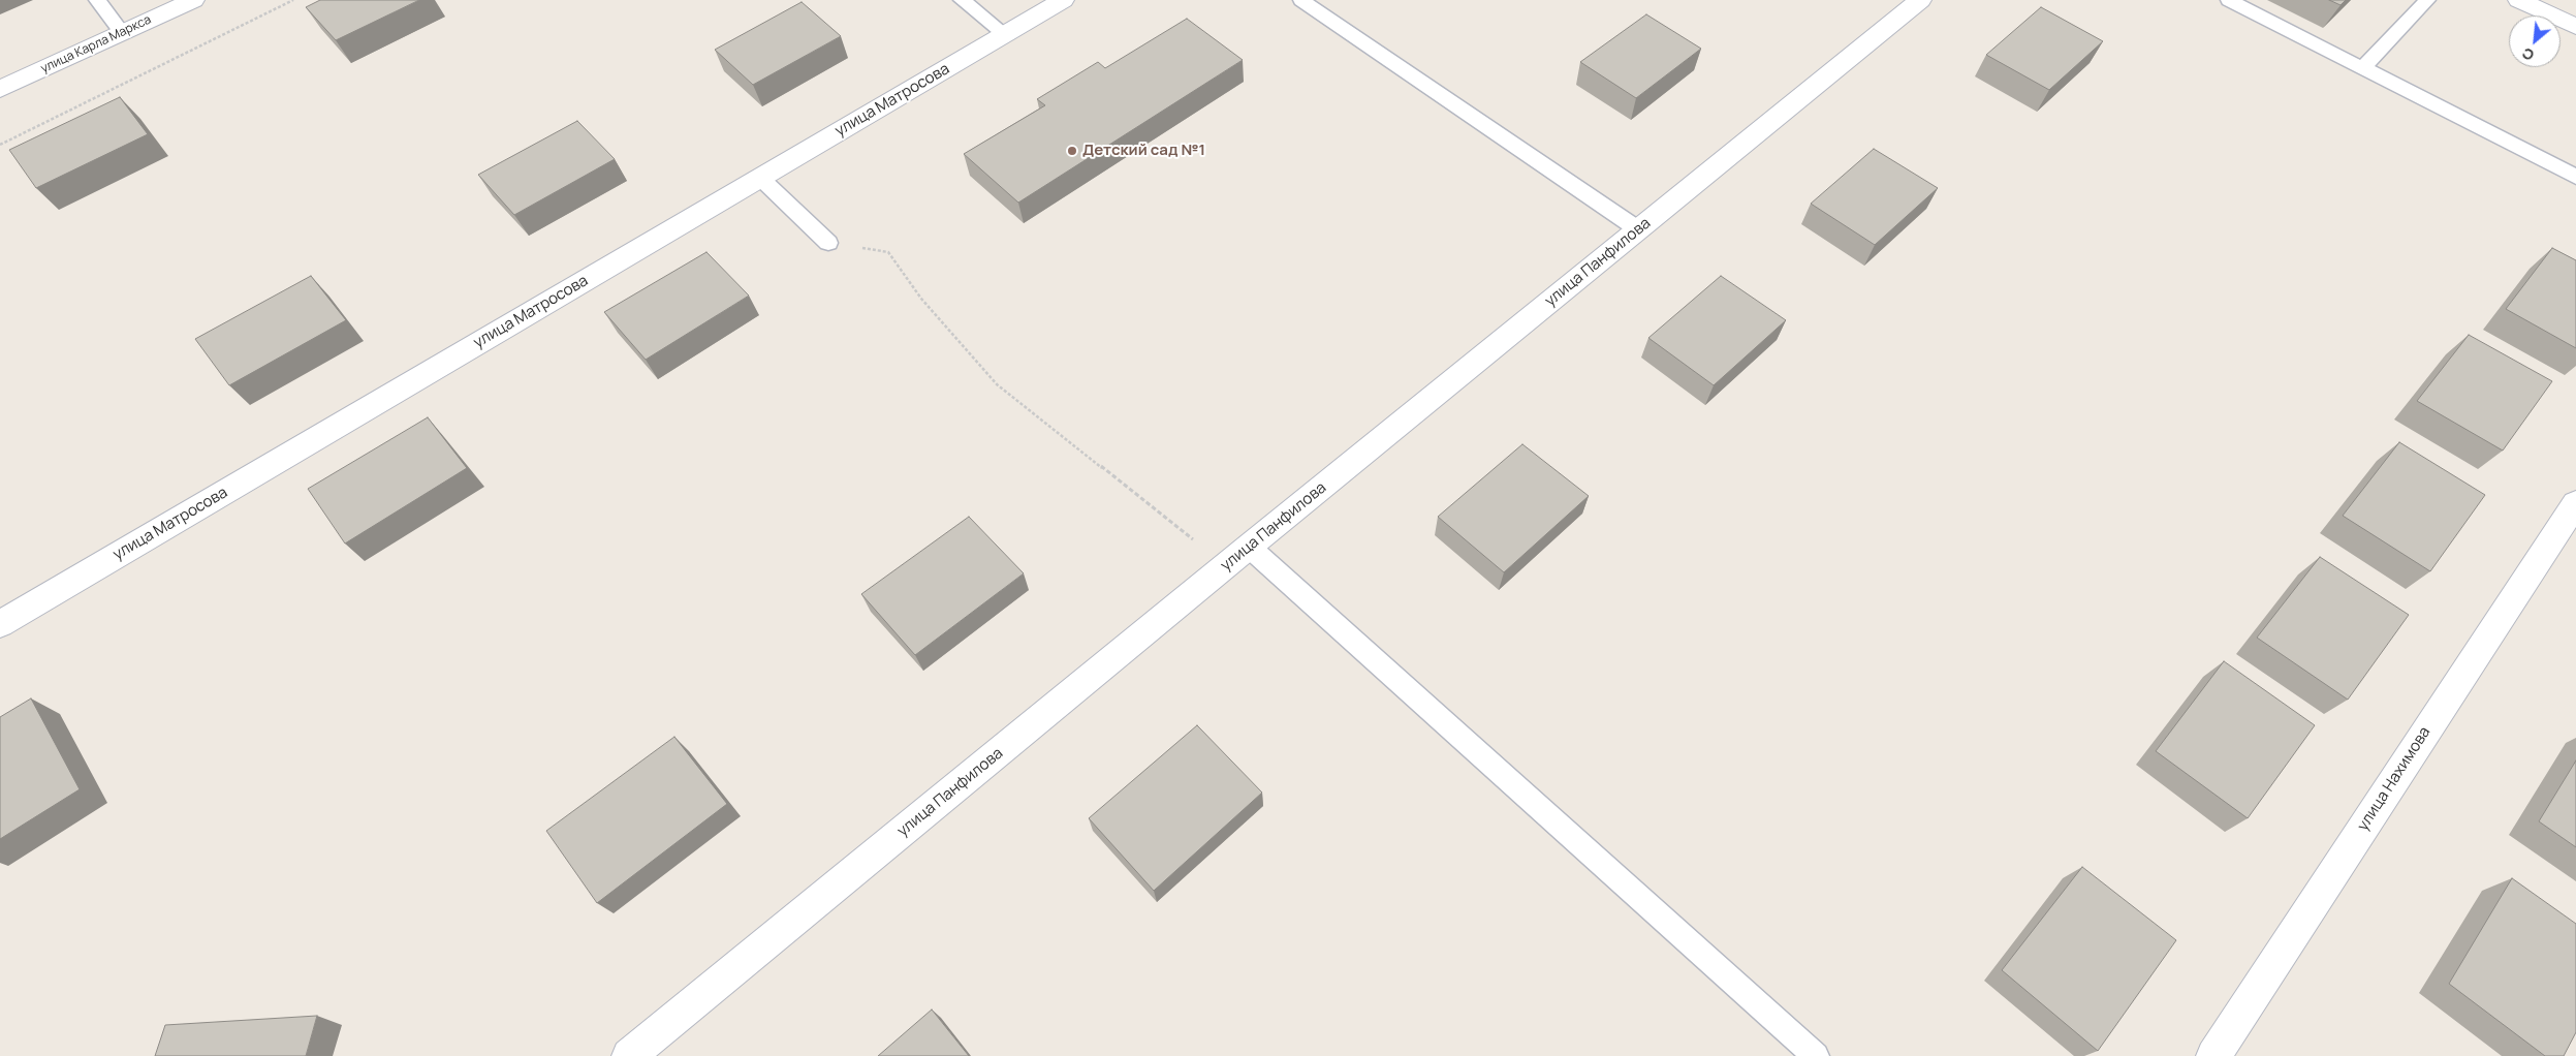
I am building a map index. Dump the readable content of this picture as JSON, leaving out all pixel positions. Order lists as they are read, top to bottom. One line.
{"streets":{"street":["улица Карла Маркса","улица Матросова","улица Панфилова","улица Нахимова"]},"places":["Детский сад №1"],"north":"bottom left"}
